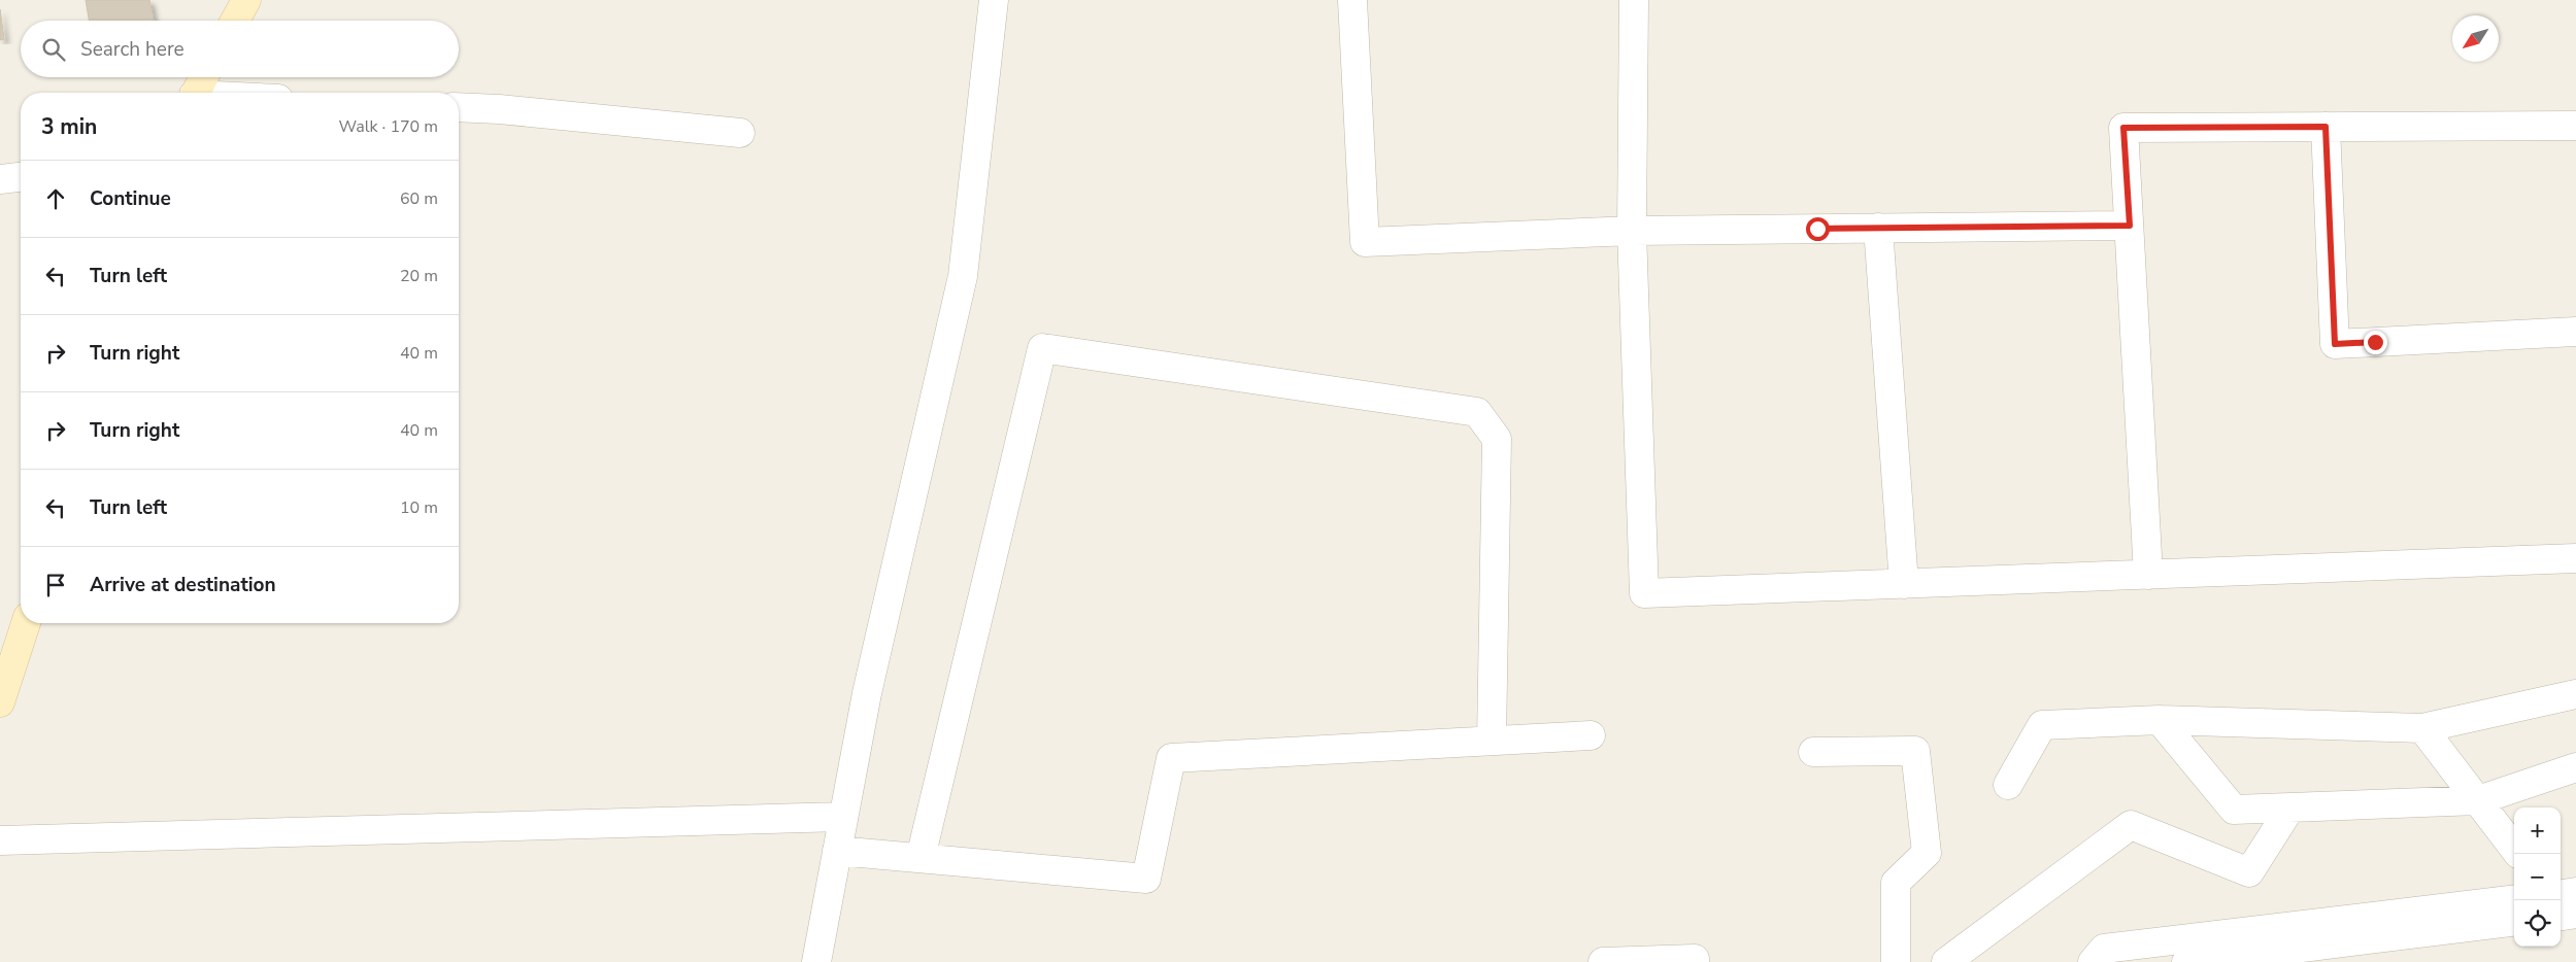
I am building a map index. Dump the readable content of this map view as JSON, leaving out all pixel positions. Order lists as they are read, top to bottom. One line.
{"north":"bottom left","page":{"search":"Search here","heading":["3 min","Walk · 170 m"],"list":[["Continue","60 m"],["Turn left","20 m"],["Turn right","40 m"],["Turn right","40 m"],["Turn left","10 m"],"Arrive at destination"],"map_buttons":["+","−"]}}
